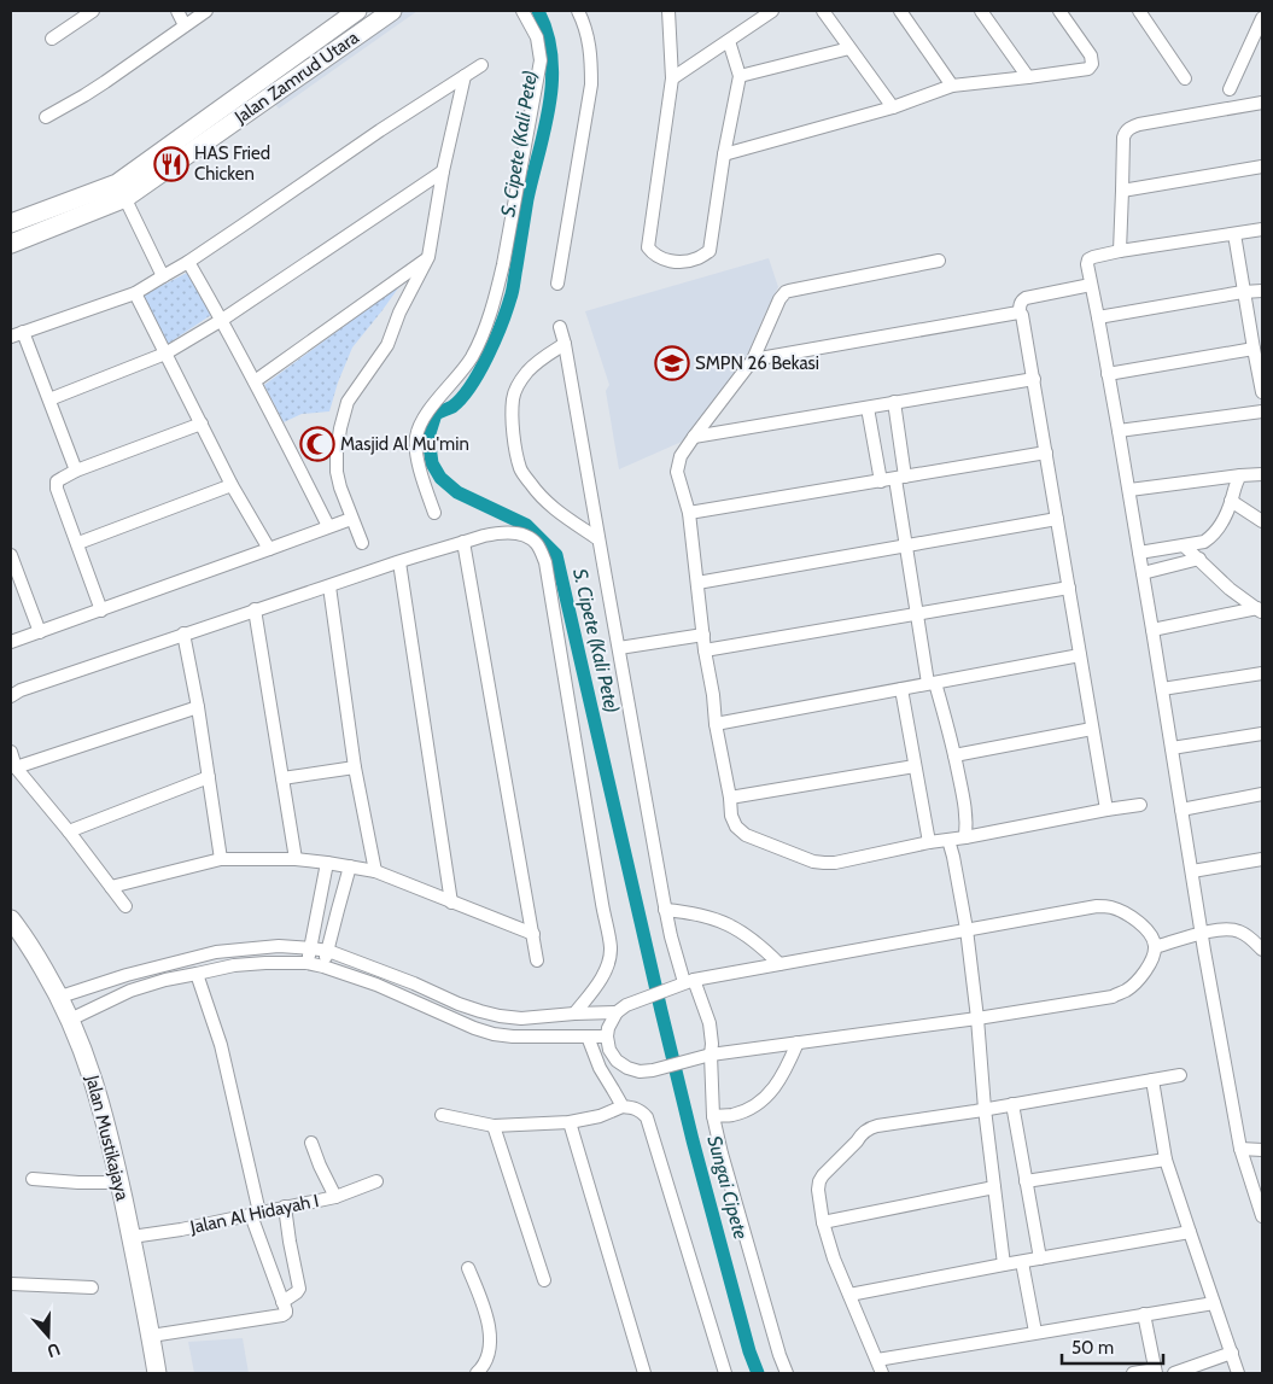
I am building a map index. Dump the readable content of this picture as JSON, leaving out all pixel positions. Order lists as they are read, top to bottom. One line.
{"streets":{"street":["Jalan Zamrud Utara","Jalan Mustikajaya","Jalan Al Hidayah I"]},"crossings":[["Jalan Mustikajaya","Jalan Al Hidayah I"]],"water":["S. Cipete (Kali Pete)","Sungai Cipete"],"places":{"restaurant":["HAS Fried Chicken"],"school or university":["SMPN 26 Bekasi"],"mosque":["Masjid Al Mu'min"]},"scale_bar":"50 m","north":"bottom"}
